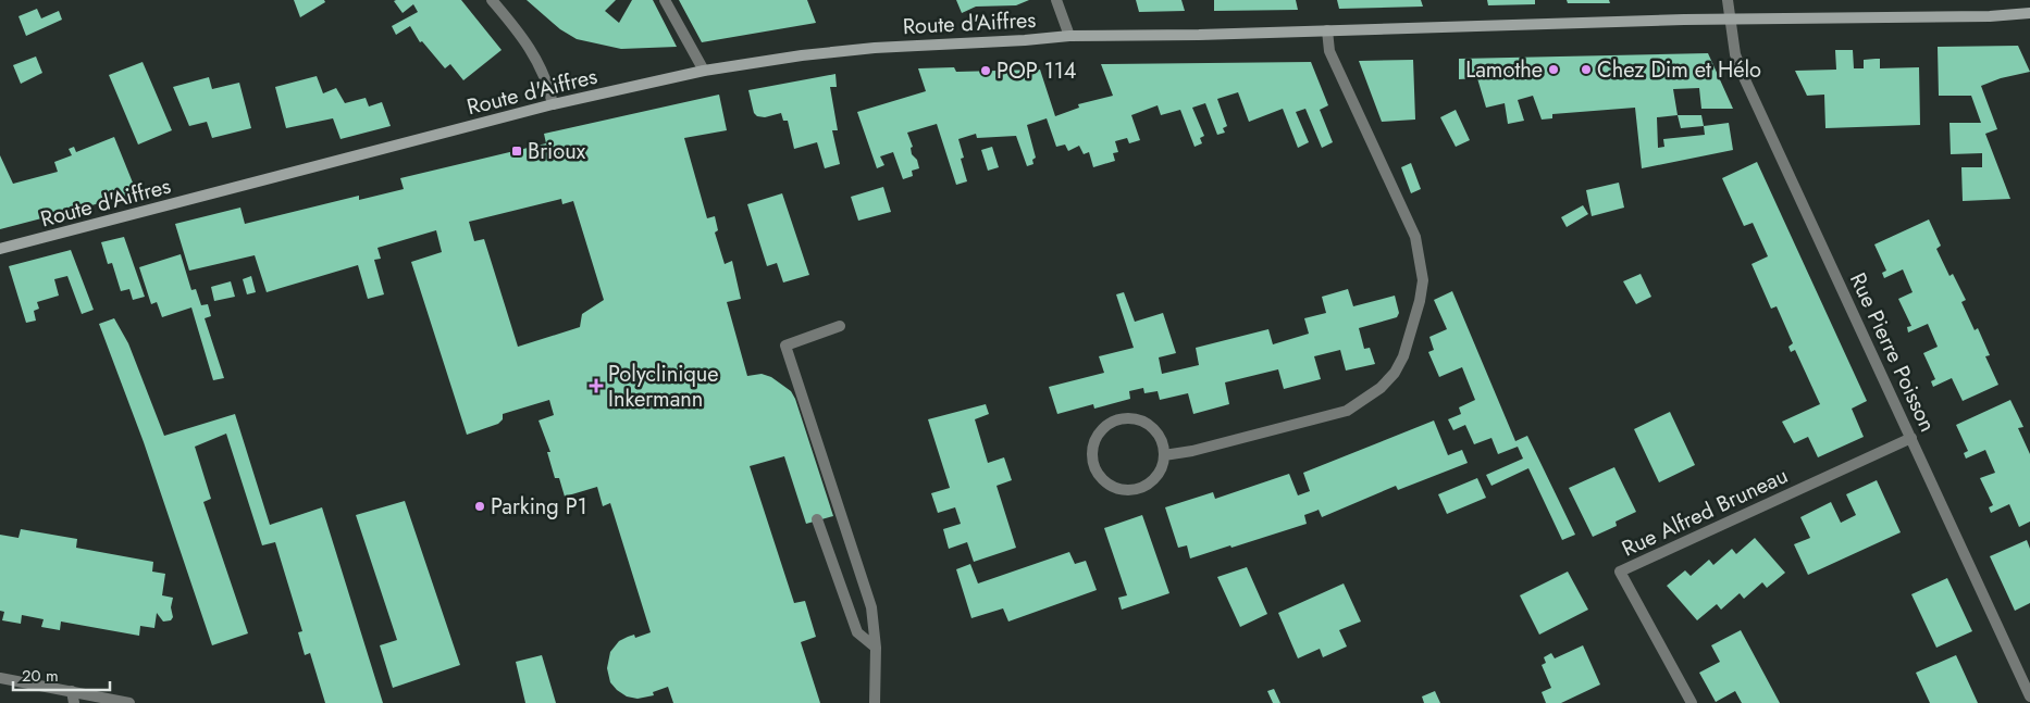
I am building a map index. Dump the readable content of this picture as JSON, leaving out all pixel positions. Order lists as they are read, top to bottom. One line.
{"streets":{"main road":["Route d'Aiffres"],"street":["Rue Pierre Poisson","Rue Alfred Bruneau"]},"crossings":[["Route d'Aiffres","Rue Pierre Poisson"],["Rue Pierre Poisson","Rue Alfred Bruneau"]],"places":{"other":["Lamothe","Chez Dim et Hélo","POP 114","Parking P1"],"transit":["Brioux"],"health":["Polyclinique Inkermann"]},"scale_bar":"20 m"}
